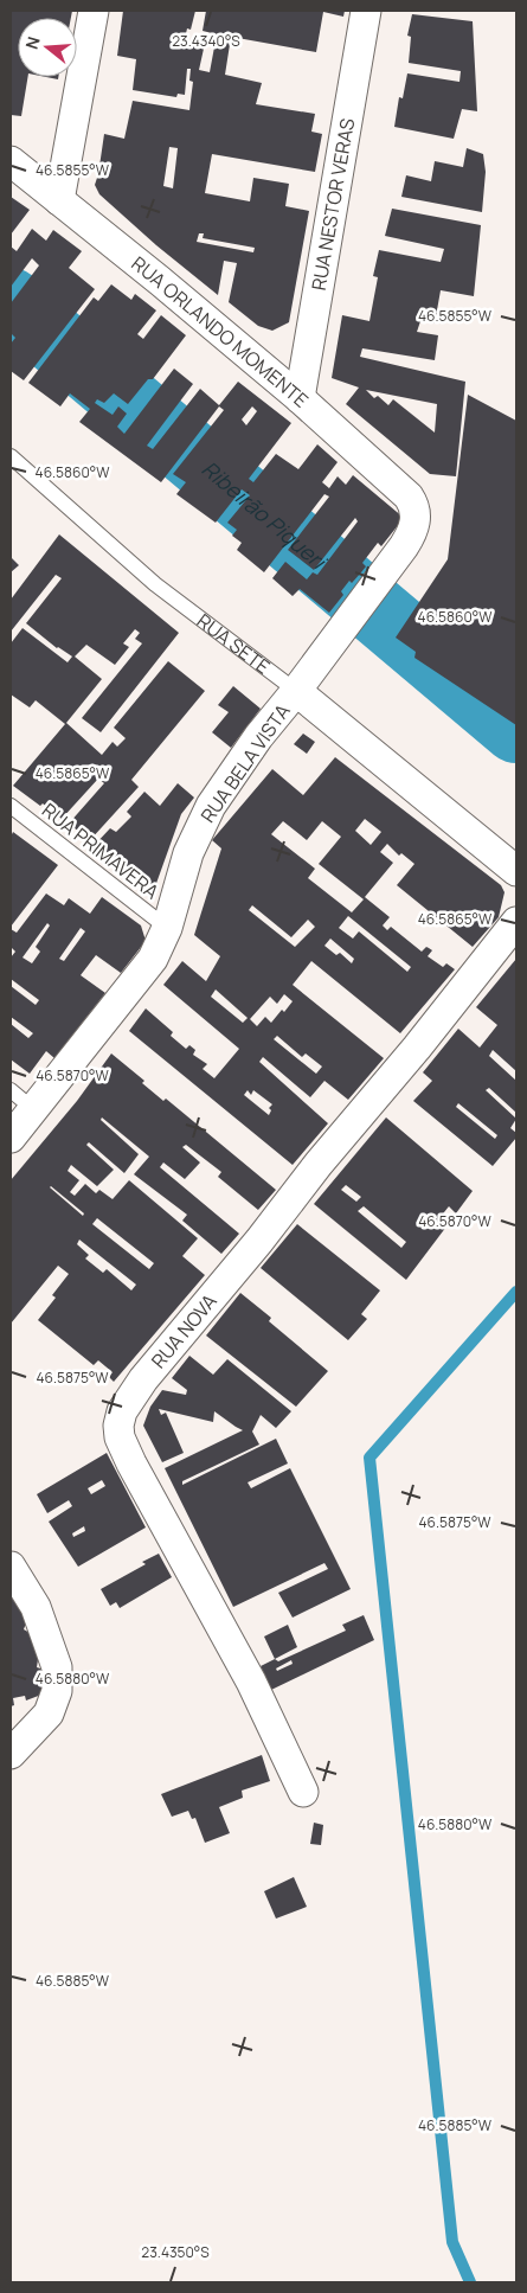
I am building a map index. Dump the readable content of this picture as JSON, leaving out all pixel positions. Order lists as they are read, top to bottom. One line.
{"streets":{"street":["RUA NESTOR VERAS","RUA ORLANDO MOMENTE","RUA SETE","RUA BELA VISTA","RUA NOVA"],"lane":["RUA PRIMAVERA"]},"crossings":[["RUA NESTOR VERAS","RUA ORLANDO MOMENTE"],["RUA ORLANDO MOMENTE","RUA BELA VISTA"],["RUA SETE","RUA BELA VISTA"],["RUA BELA VISTA","RUA PRIMAVERA"]],"water":["Ribeirão Piqueri"],"north":"left","coordinates":["23.4340°S","46.5855°W","46.5860°W","46.5865°W","46.5870°W","46.5875°W","46.5880°W","46.5885°W","23.4350°S"]}
